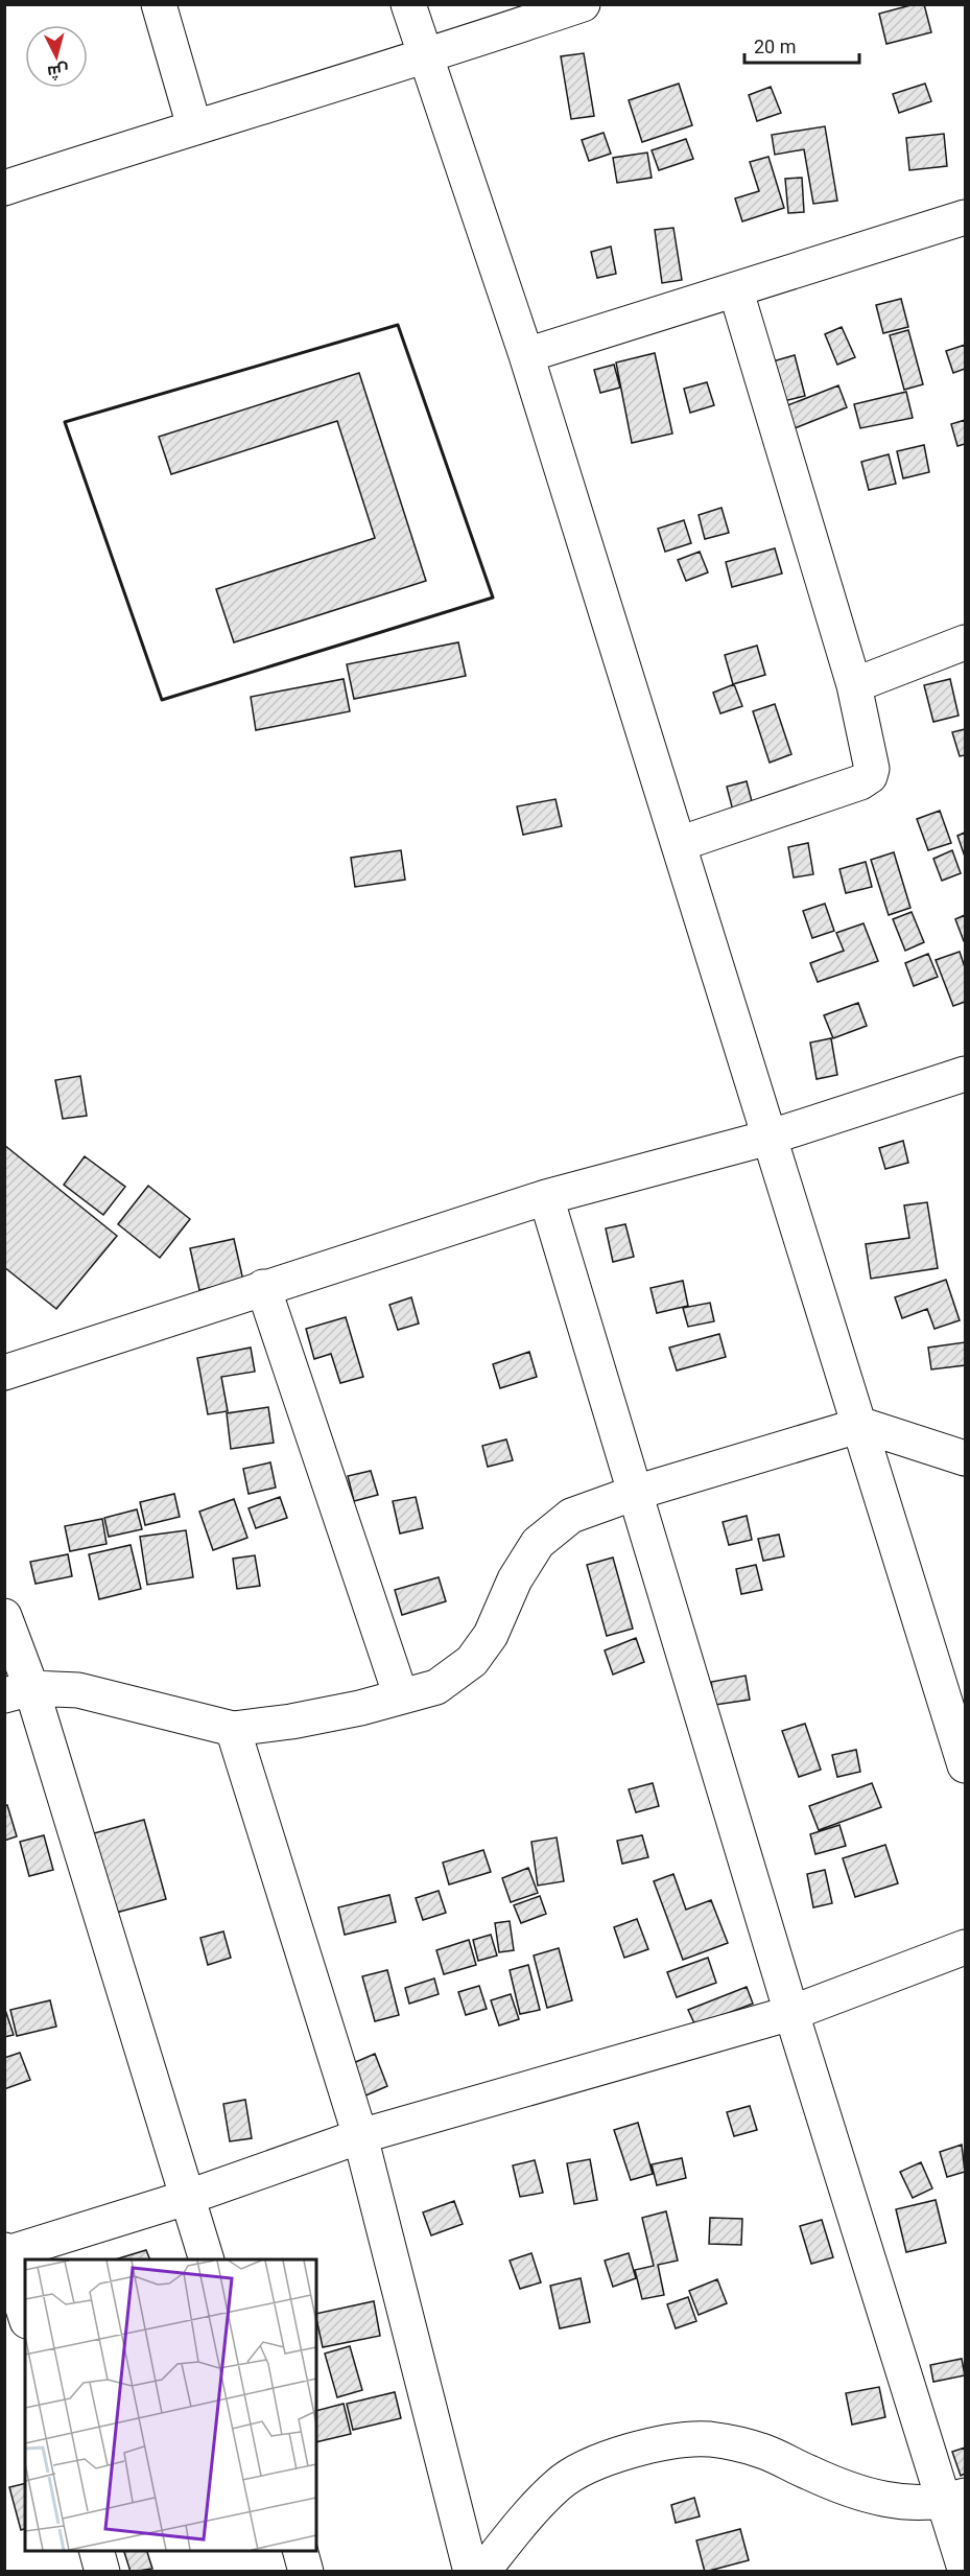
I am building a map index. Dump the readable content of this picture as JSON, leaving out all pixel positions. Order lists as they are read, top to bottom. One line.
{"scale_bar":"20 m","north":"bottom"}
